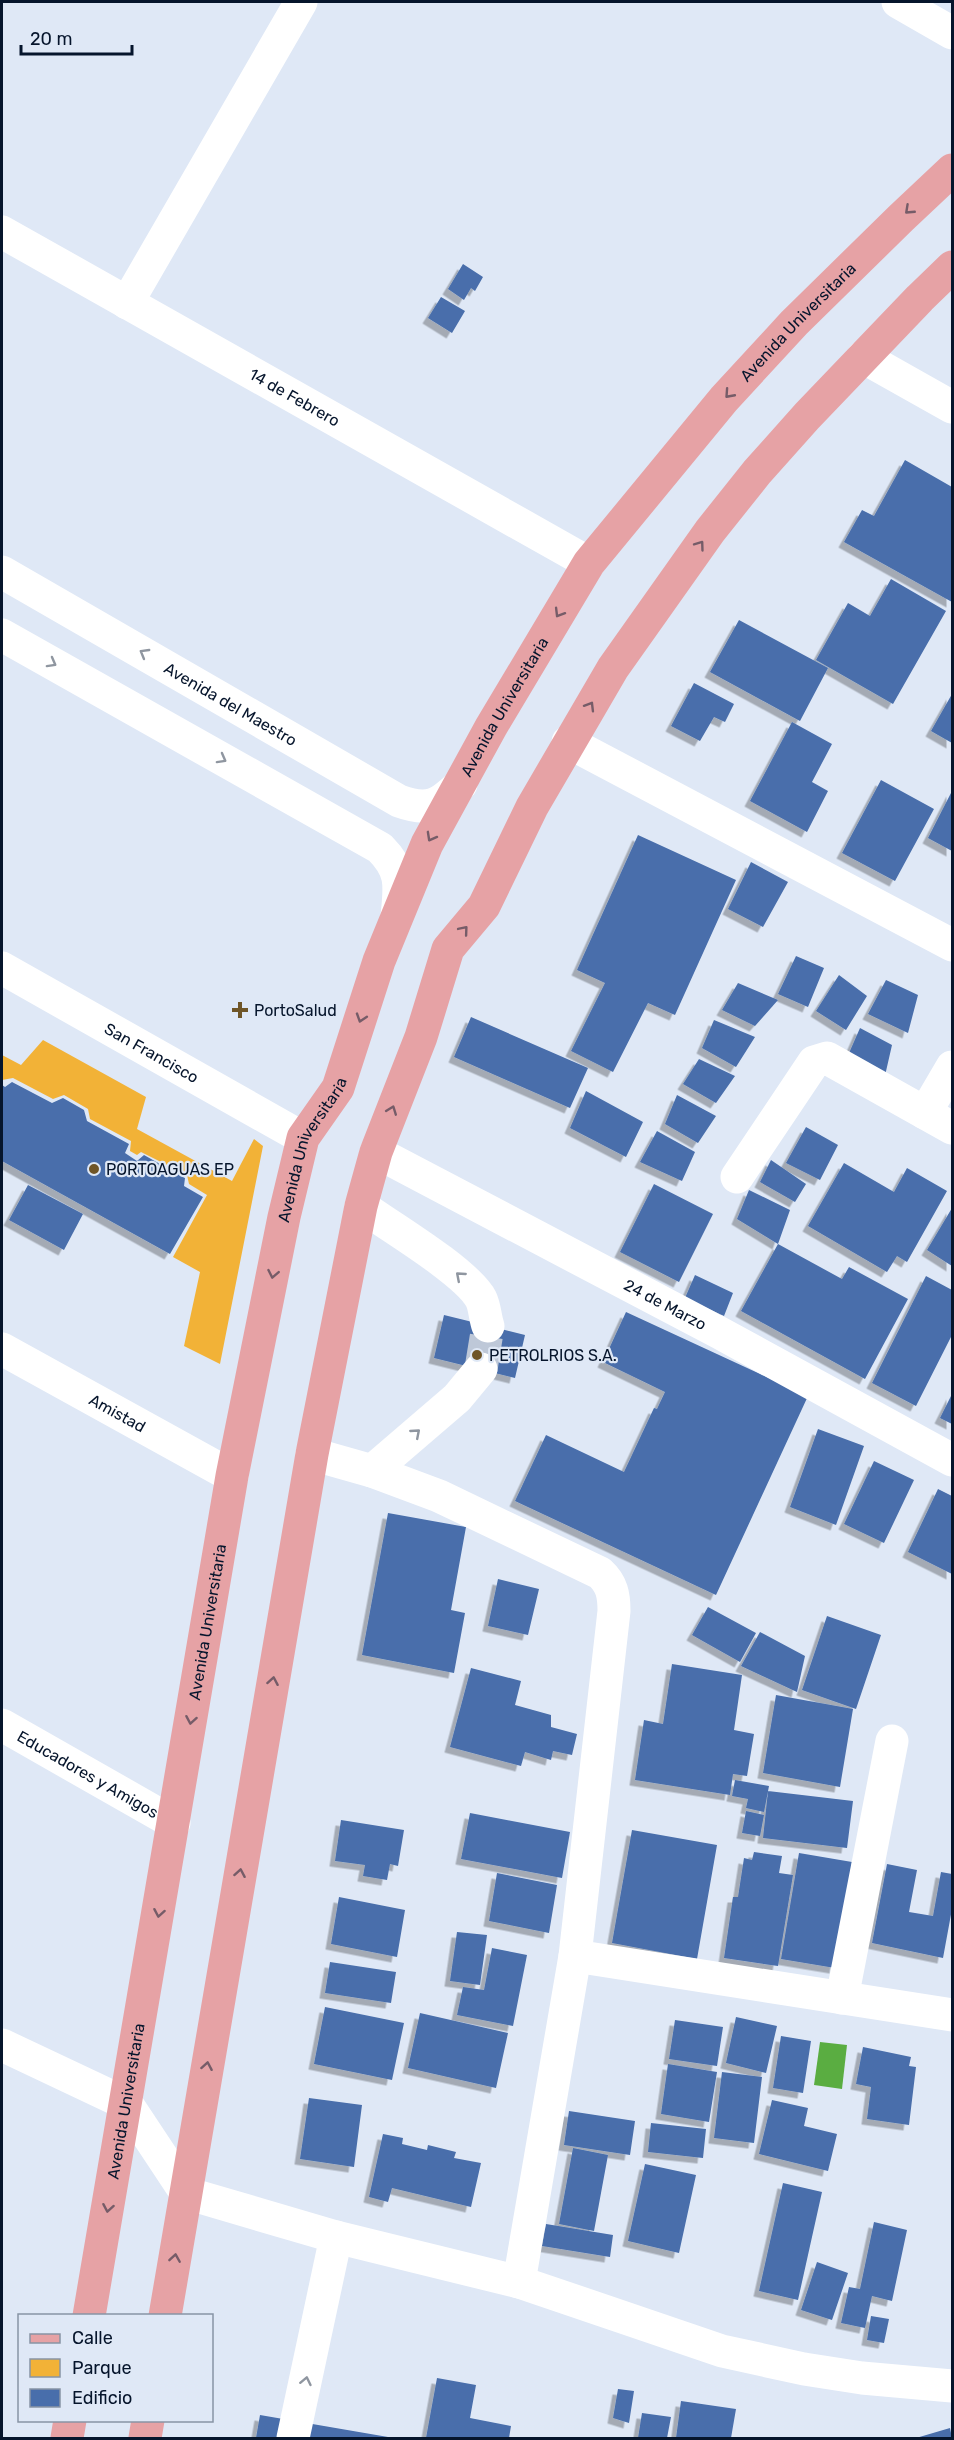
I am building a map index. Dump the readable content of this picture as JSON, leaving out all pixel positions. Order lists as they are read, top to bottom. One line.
{"streets":{"main road":["Avenida Universitaria"],"street":["14 de Febrero","Avenida del Maestro","San Francisco","24 de Marzo","Amistad","Educadores y Amigos"]},"crossings":[["Avenida Universitaria","14 de Febrero"],["Avenida Universitaria","Avenida del Maestro"],["Avenida Universitaria","San Francisco"],["Avenida Universitaria","Amistad"],["Avenida Universitaria","Educadores y Amigos"]],"places":{"health":["PortoSalud"],"other":["PORTOAGUAS EP","PETROLRIOS S.A."]},"legend":["Calle","Parque","Edificio"],"scale_bar":"20 m"}
